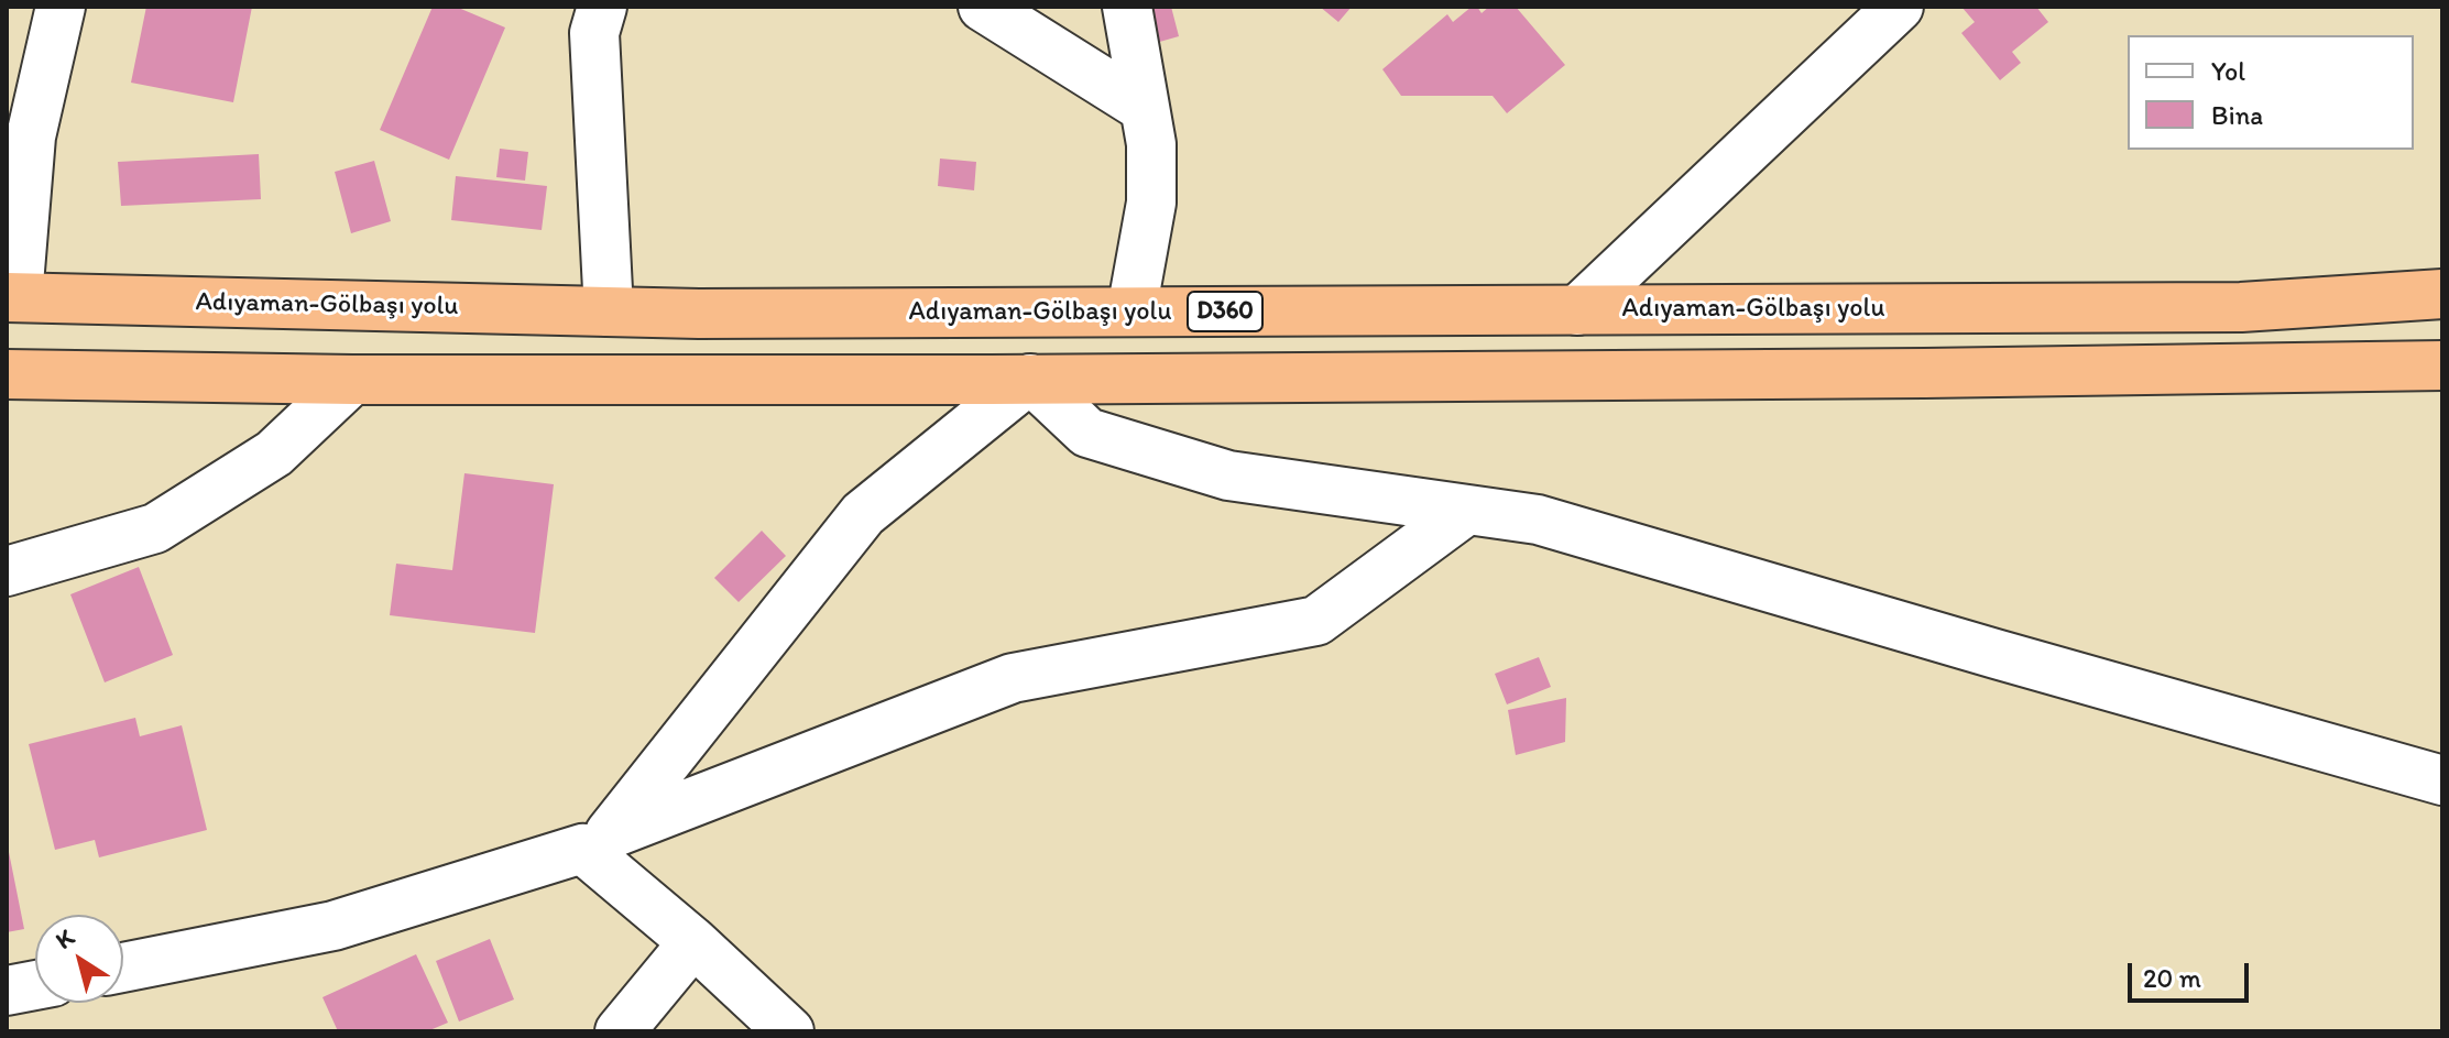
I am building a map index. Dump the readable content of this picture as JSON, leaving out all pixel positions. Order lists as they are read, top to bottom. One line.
{"streets":{"highway":["Adıyaman-Gölbaşı yolu","D360"]},"legend":["Yol","Bina"],"scale_bar":"20 m","north":"top left"}
